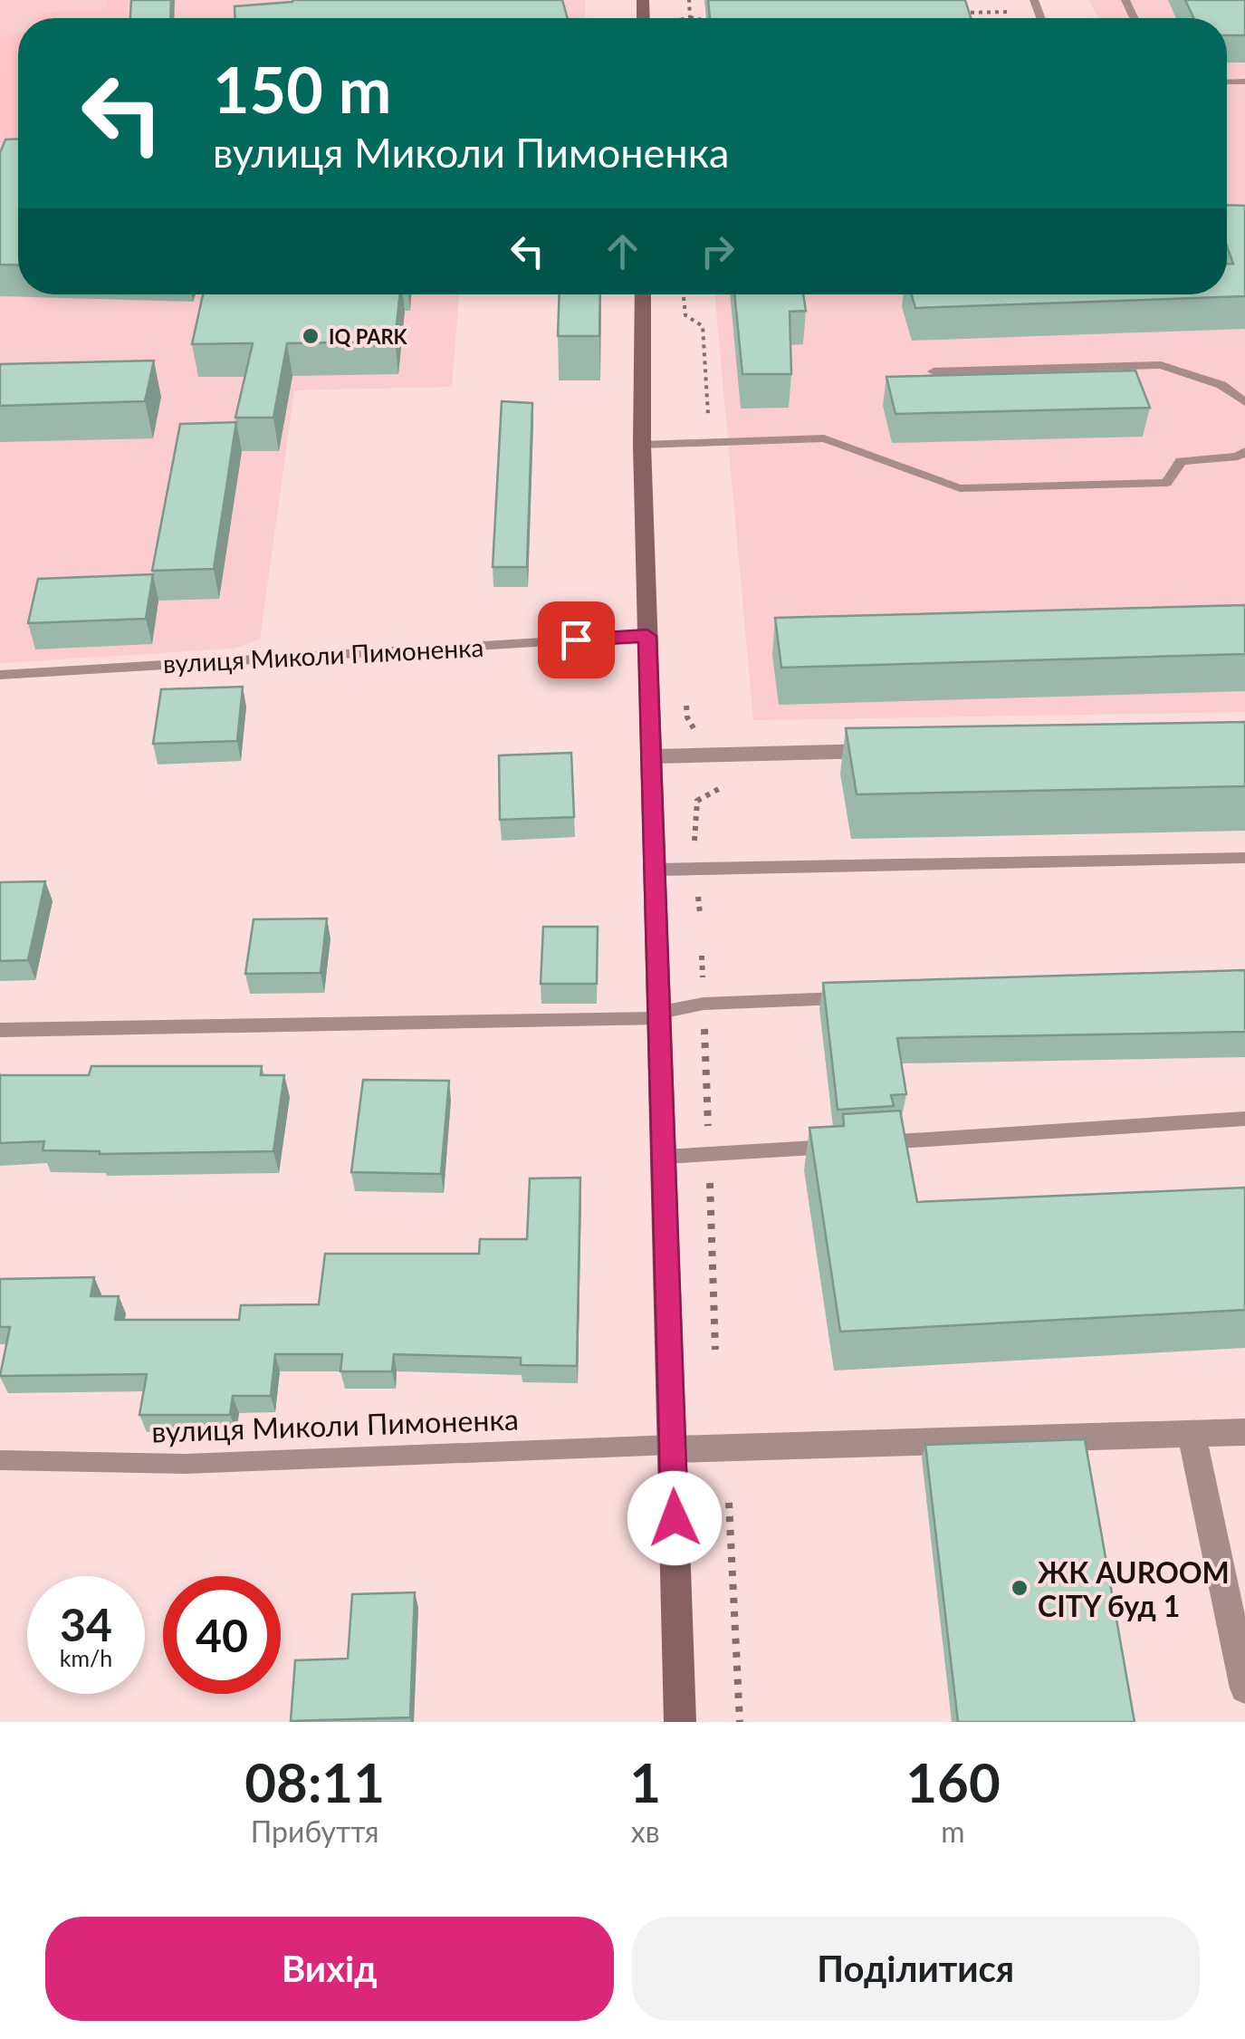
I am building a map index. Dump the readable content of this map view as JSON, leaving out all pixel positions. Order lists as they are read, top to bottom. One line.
{"streets":{"lane":["вулиця Миколи Пимоненка"]},"places":["IQ PARK","ЖК AUROOM CITY буд 1"],"page":{"turn":["150 m","вулиця Миколи Пимоненка"],"speed":"34 km/h","limit":"40","eta":["08:11","Прибуття","1","хв","160","m"],"buttons":["Вихід","Поділитися"]}}
